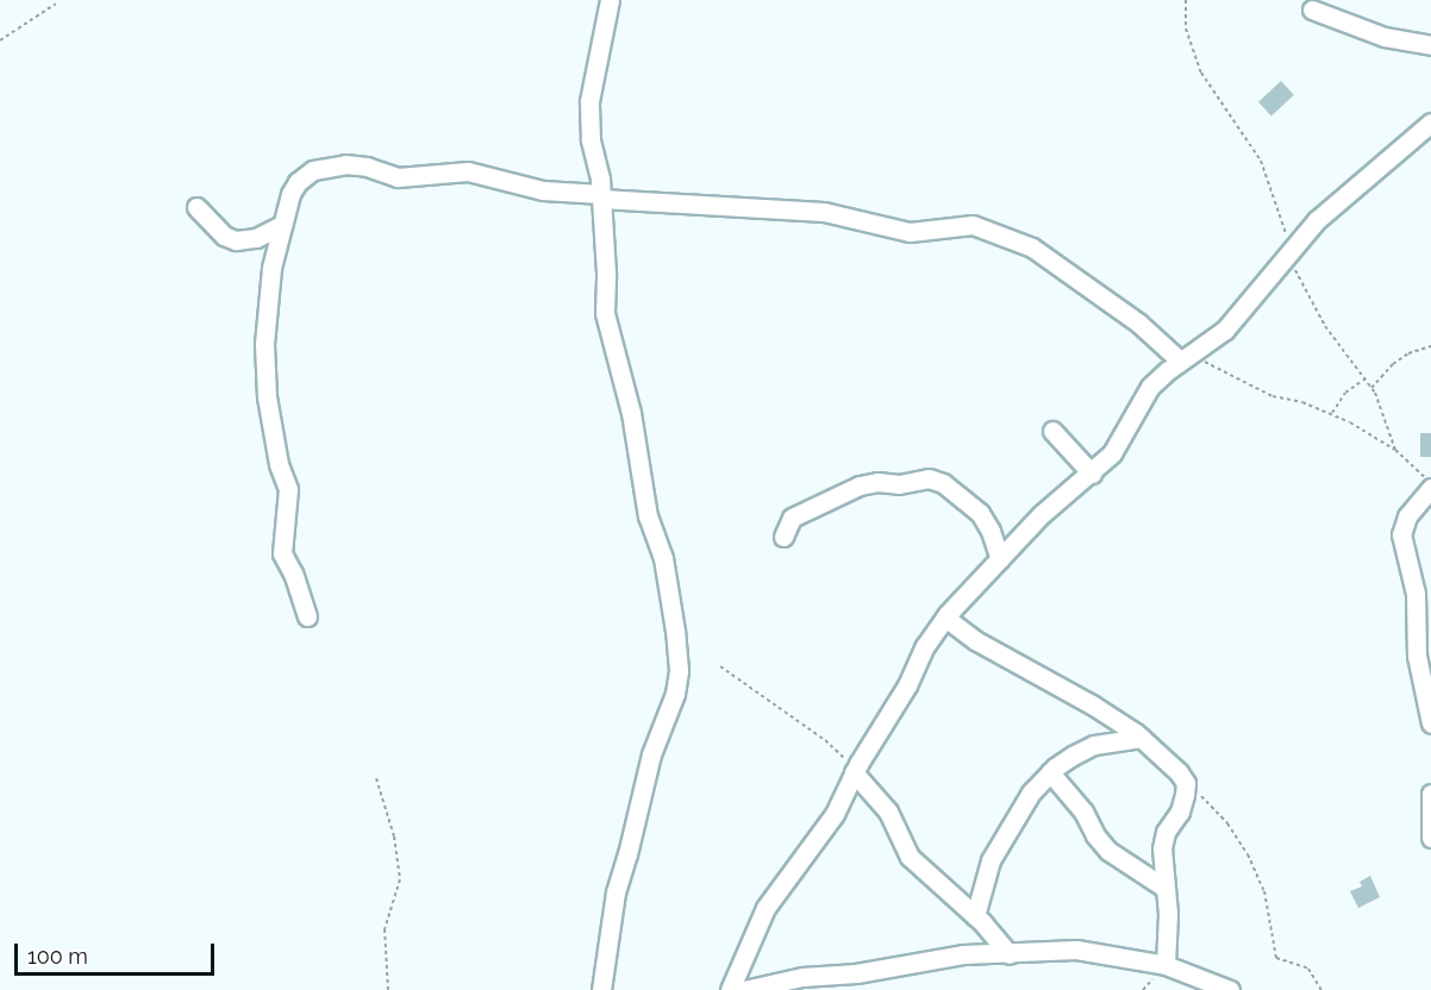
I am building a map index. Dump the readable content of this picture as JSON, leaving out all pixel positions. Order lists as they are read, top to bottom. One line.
{"scale_bar":"100 m"}
